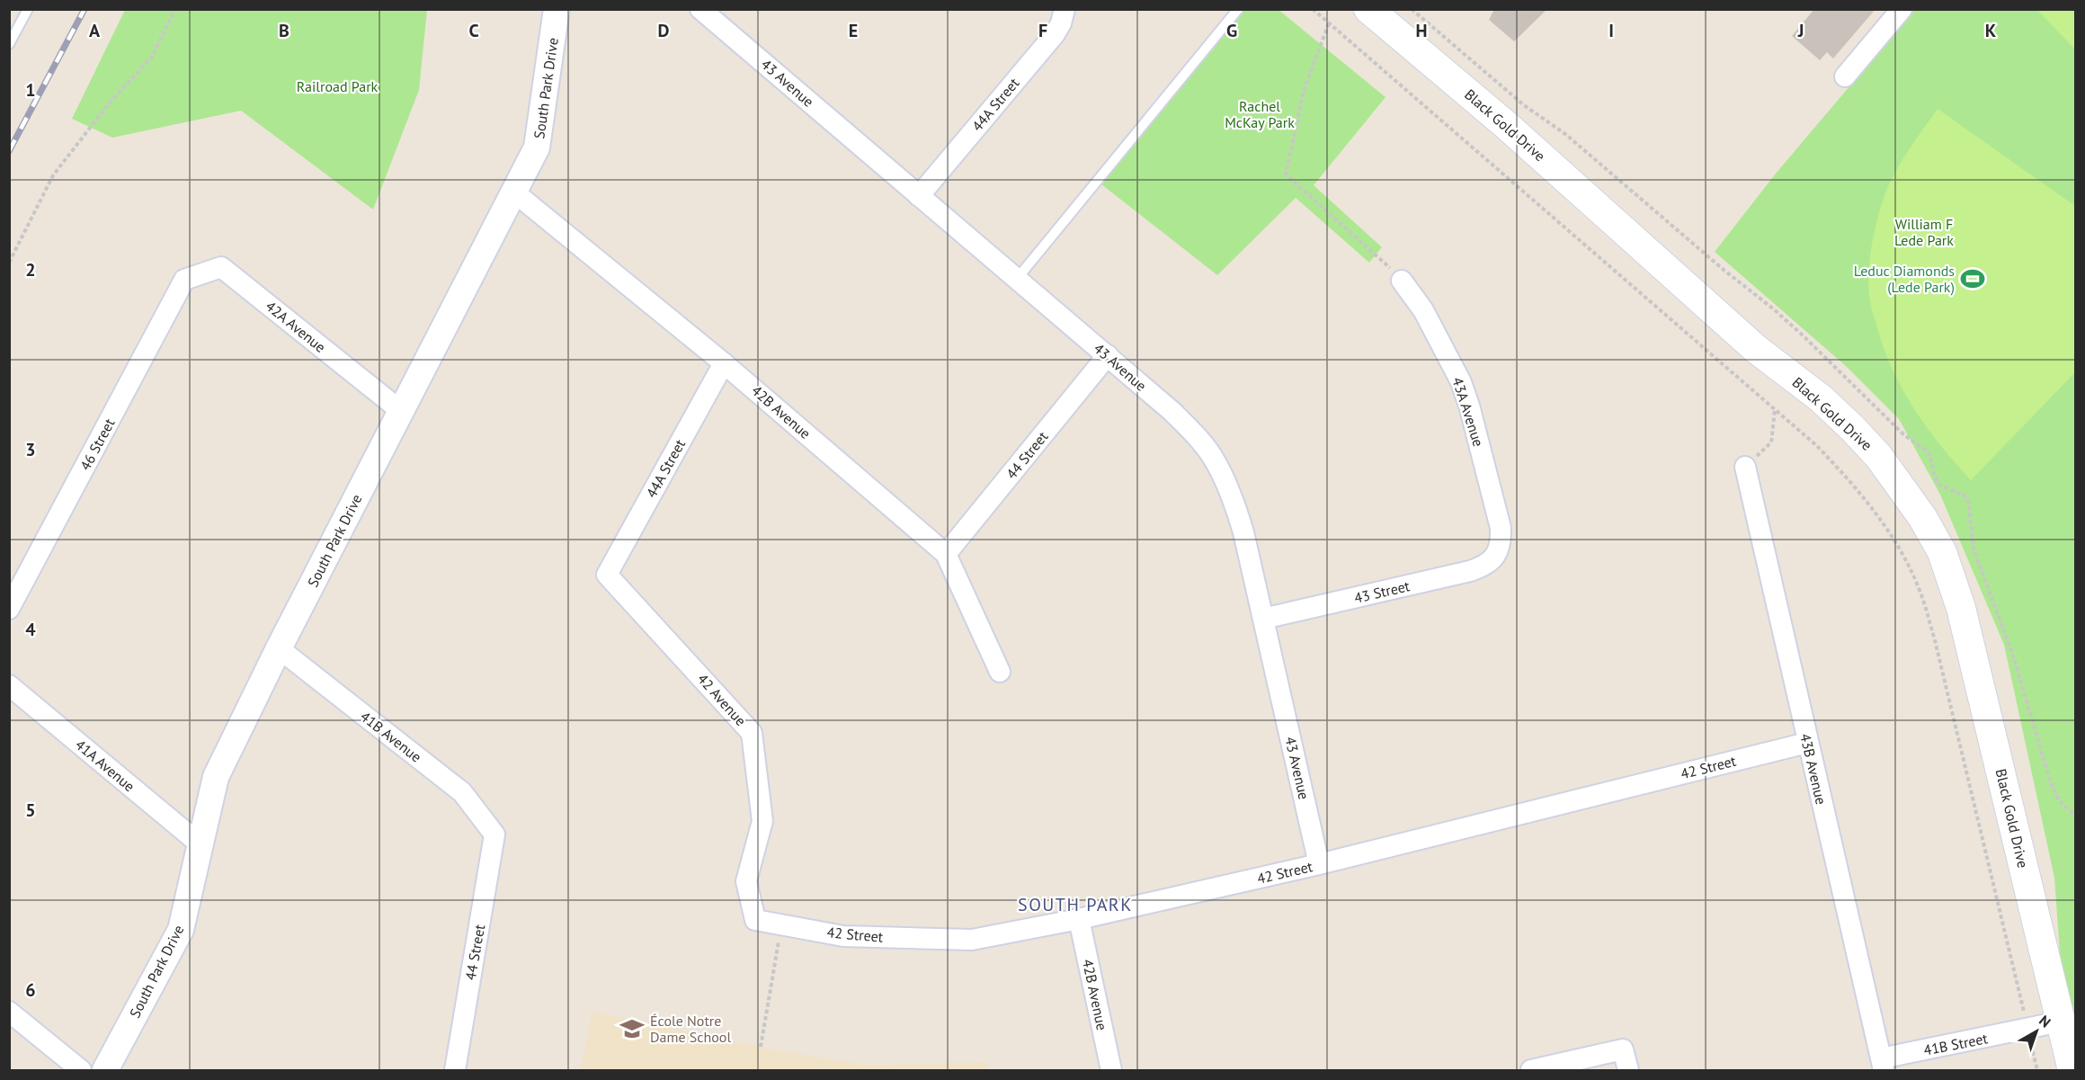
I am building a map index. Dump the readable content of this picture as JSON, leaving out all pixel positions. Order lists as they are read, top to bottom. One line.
{"streets":{"main road":["Black Gold Drive"],"street":["43 Avenue","South Park Drive","44A Street","42A Avenue","42B Avenue","43A Avenue","46 Street","44 Street","43 Street","42 Avenue","41B Avenue","41A Avenue","42 Street","43B Avenue","41B Street"]},"crossings":[["43 Avenue","44A Street"],["43 Avenue","44 Street"],["43 Avenue","43 Street"],["43 Avenue","42 Street"],["South Park Drive","42A Avenue"],["South Park Drive","42B Avenue"],["South Park Drive","41B Avenue"],["South Park Drive","41A Avenue"],["44A Street","42B Avenue"],["44A Street","42 Avenue"],["Black Gold Drive","41B Street"],["42A Avenue","46 Street"],["42B Avenue","44 Street"],["42B Avenue","42 Street"],["43A Avenue","43 Street"],["44 Street","41B Avenue"],["42 Avenue","42 Street"],["42 Street","43B Avenue"],["43B Avenue","41B Street"]],"districts":["SOUTH PARK"],"parks":["Railroad Park","Rachel McKay Park","William F Lede Park"],"places":{"sports":["Leduc Diamonds (Lede Park)"],"school or university":["École Notre Dame School"]},"north":"top right","grid":{"columns":["A","B","C","D","E","F","G","H","I","J","K"],"rows":["1","2","3","4","5","6"]}}
